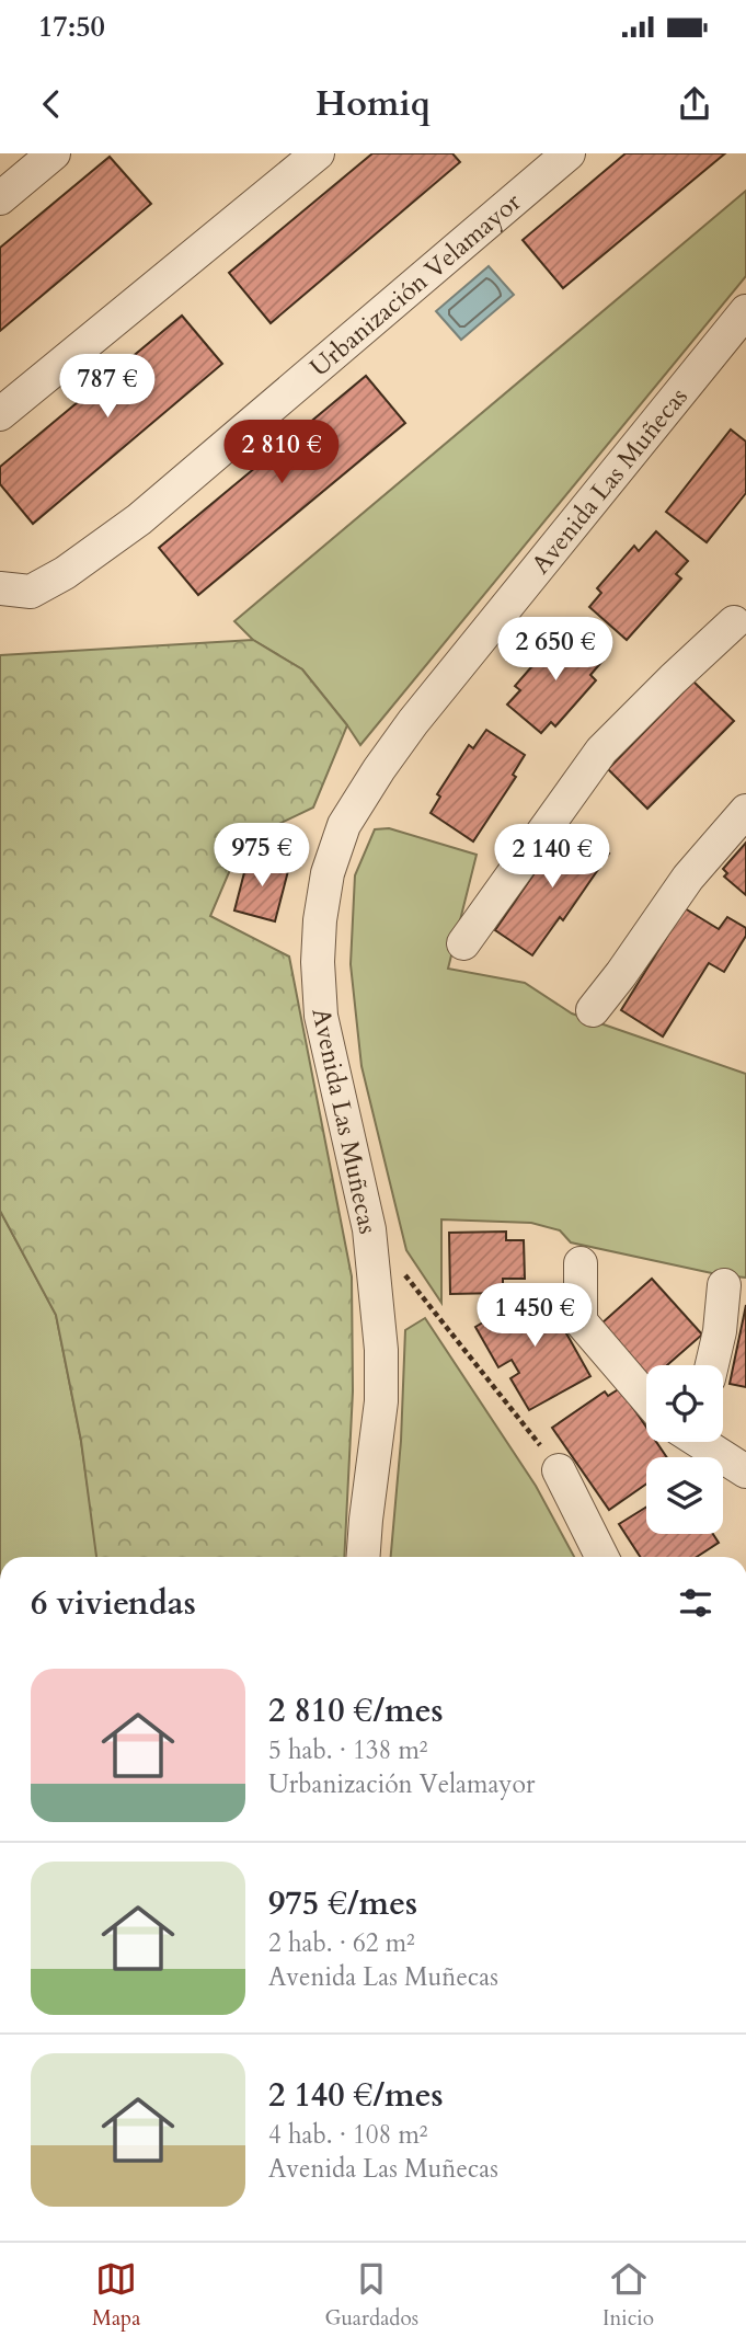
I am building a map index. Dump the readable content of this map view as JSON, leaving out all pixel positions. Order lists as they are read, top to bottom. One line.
{"streets":{"street":["Urbanización Velamayor","Avenida Las Muñecas"]},"page":{"status":"17:50","header":"Homiq","price":["787 €","2 810 €","2 650 €","975 €","2 140 €","1 450 €"],"heading":"6 viviendas","list":[{"name":"2 810 €/mes","note":"5 hab. · 138 m² · Urbanización Velamayor"},{"name":"975 €/mes","note":"2 hab. · 62 m² · Avenida Las Muñecas"},{"name":"2 140 €/mes","note":"4 hab. · 108 m² · Avenida Las Muñecas"}],"tabs":["Mapa","Guardados","Inicio"]}}
